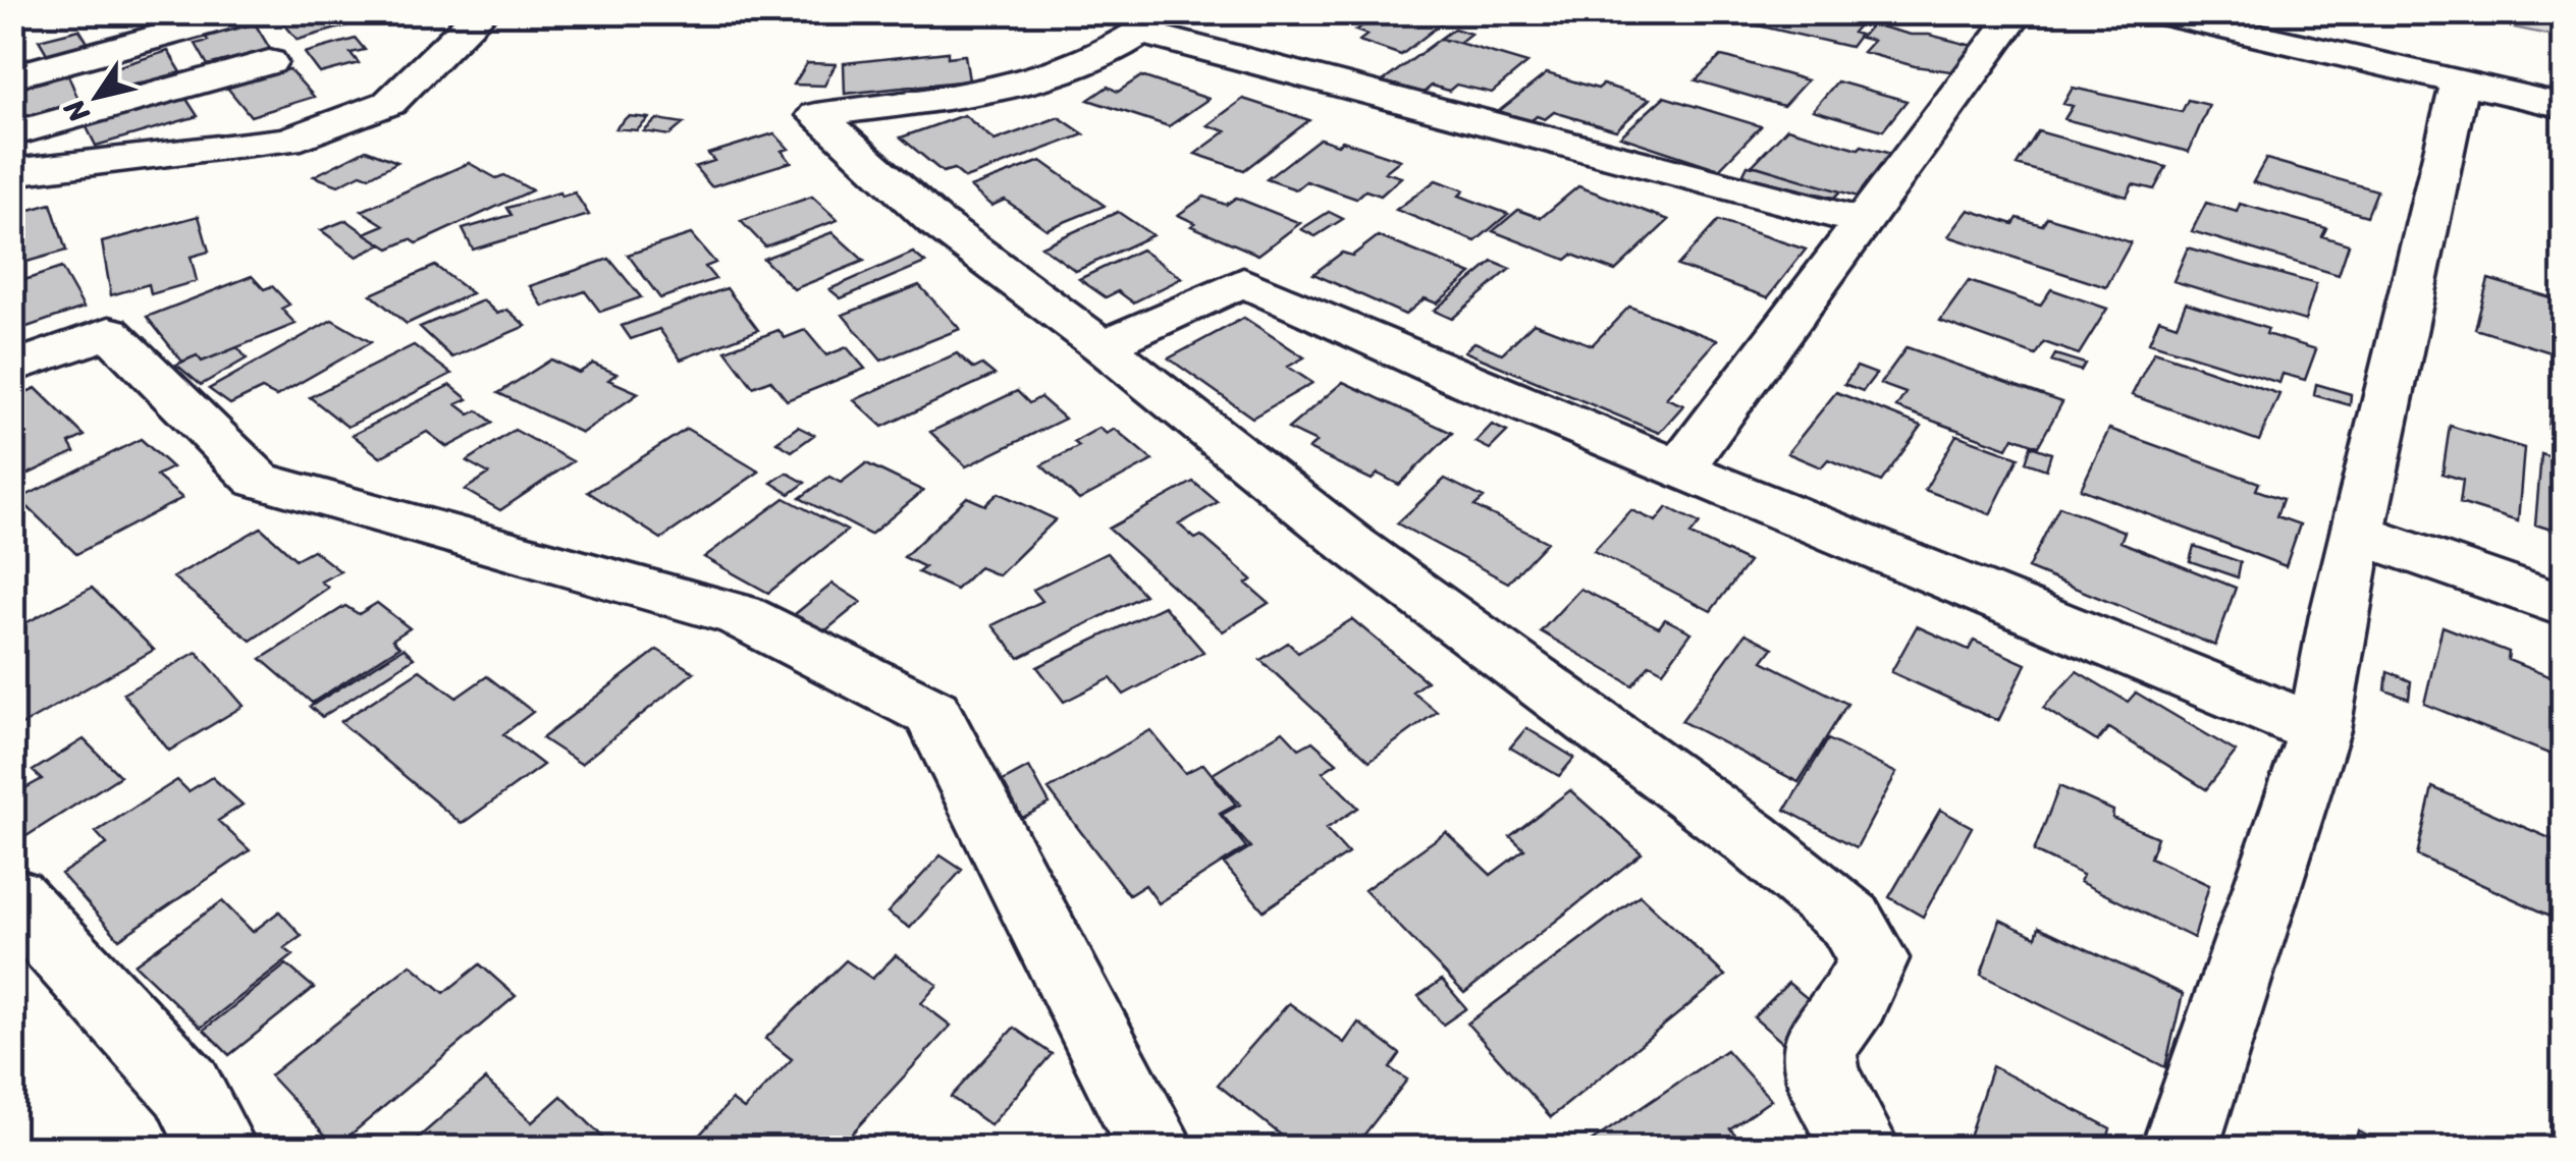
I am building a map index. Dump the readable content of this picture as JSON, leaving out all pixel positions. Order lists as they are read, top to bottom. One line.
{"north":"bottom left"}
